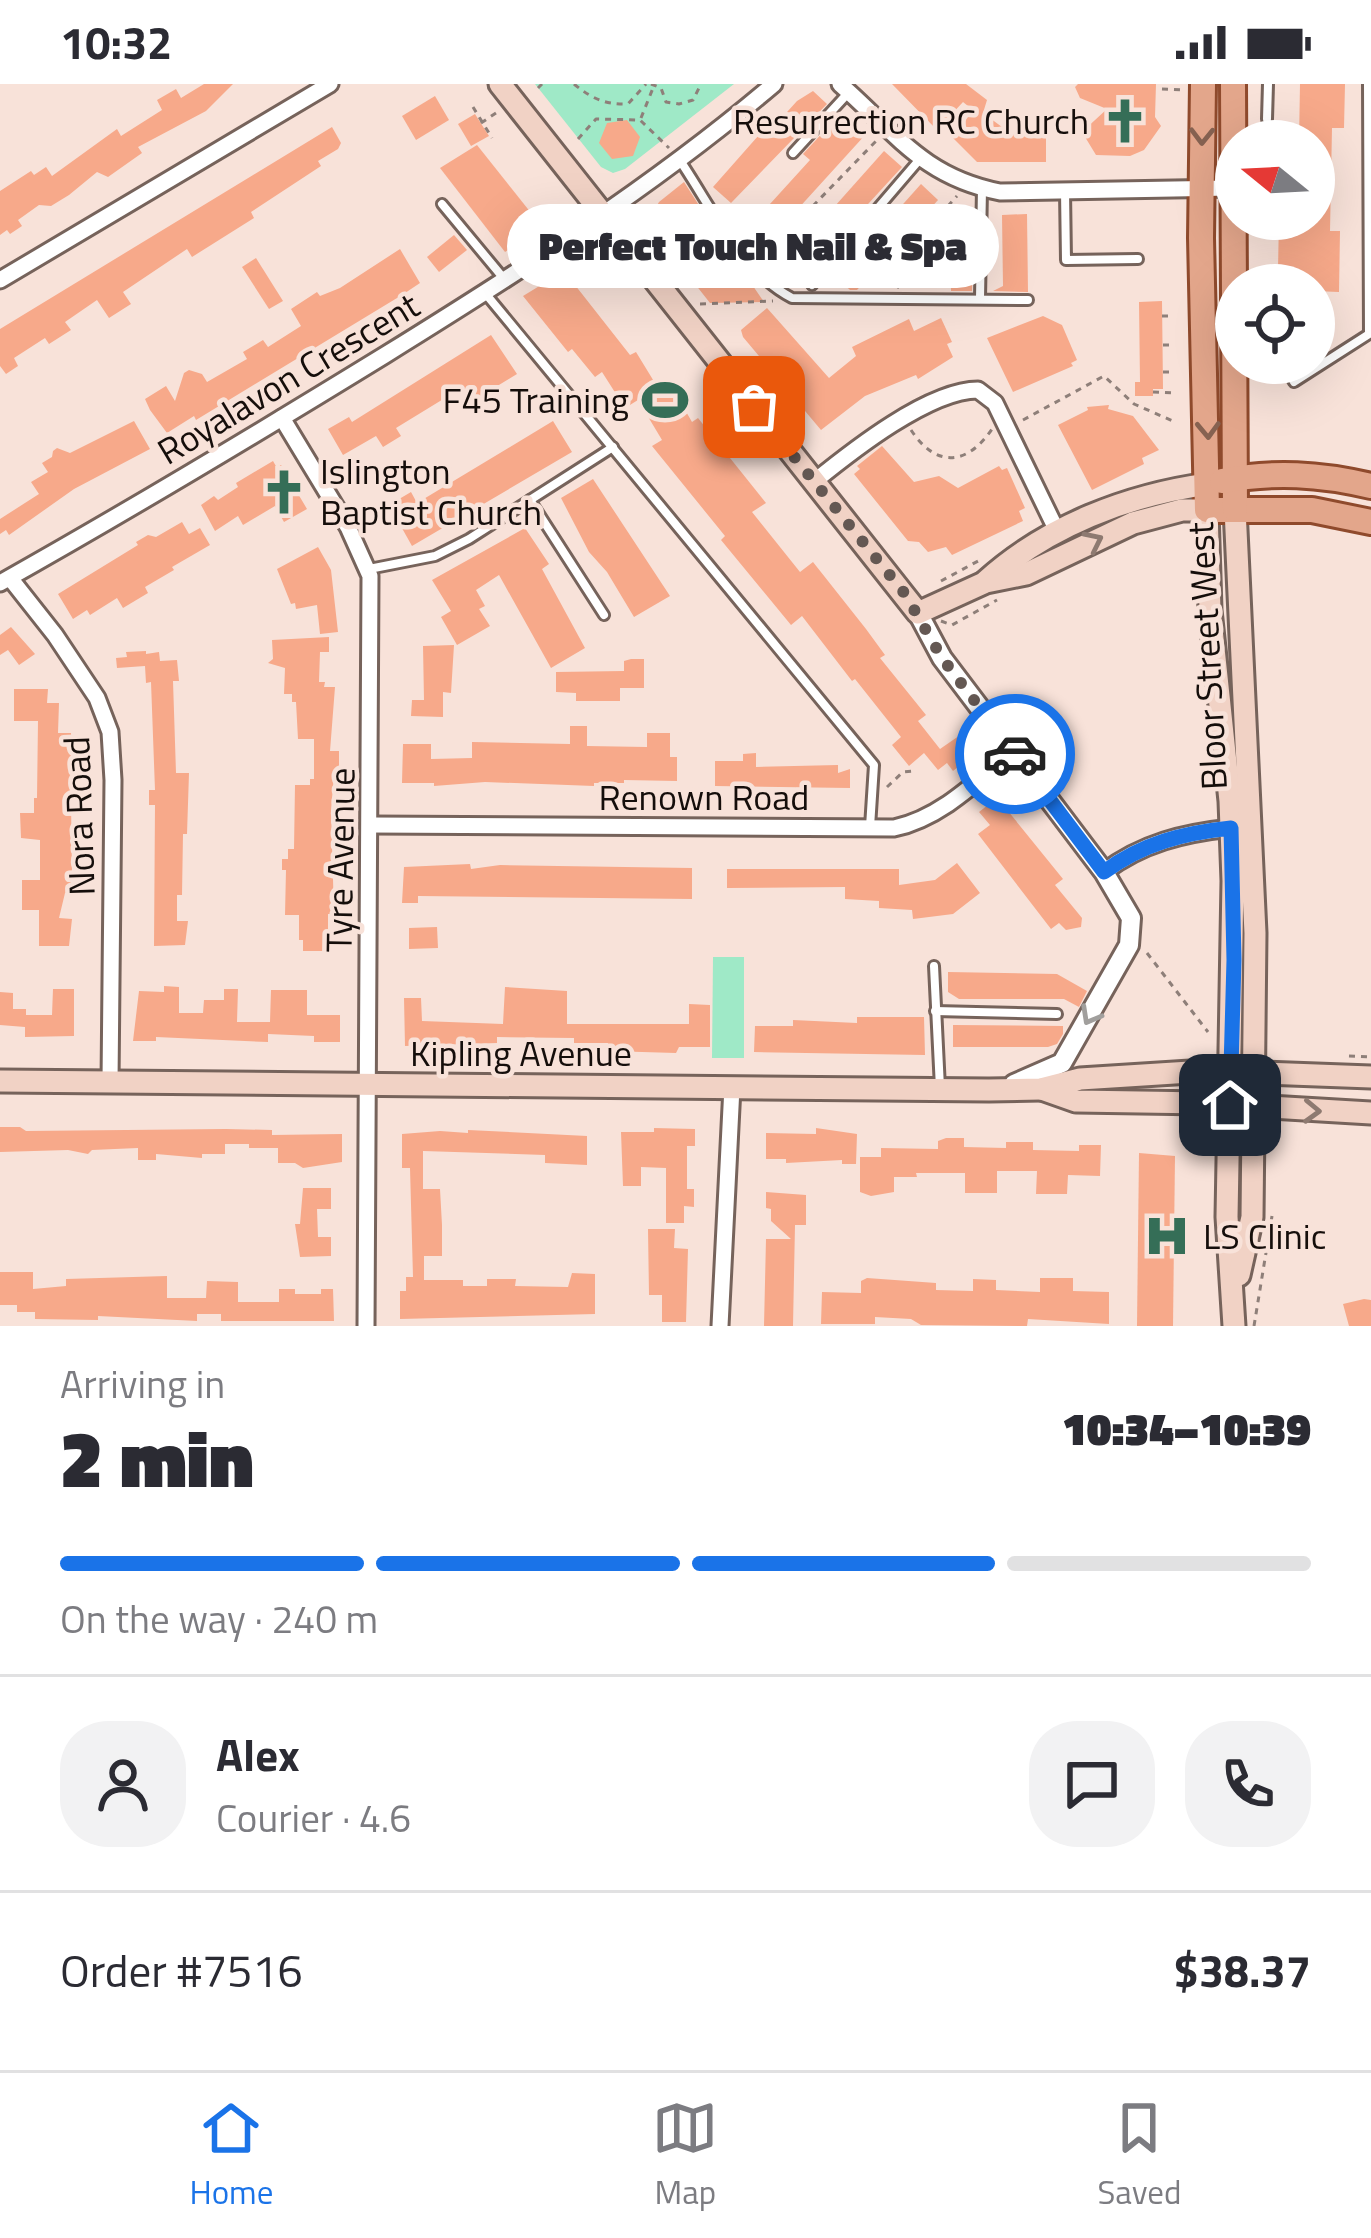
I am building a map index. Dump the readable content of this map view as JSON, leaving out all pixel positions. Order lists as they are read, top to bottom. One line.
{"streets":{"main road":["Bloor Street West","Kipling Avenue"],"street":["Royalavon Crescent","Renown Road","Nora Road","Tyre Avenue"]},"crossings":[["Royalavon Crescent","Nora Road"],["Royalavon Crescent","Tyre Avenue"],["Bloor Street West","Kipling Avenue"],["Renown Road","Tyre Avenue"],["Nora Road","Kipling Avenue"],["Tyre Avenue","Kipling Avenue"]],"places":{"church":["Resurrection RC Church","Islington Baptist Church"],"sports":["F45 Training"],"other":["Perfect Touch Nail & Spa"],"hospital":["LS Clinic"]},"north":"left","page":{"status":"10:32","bubble":"Perfect Touch Nail & Spa","heading":["2 min","Arriving in","10:34–10:39"],"panel":["Alex","Courier · 4.6","Order #7516","$38.37"],"bar":"On the way · 240 m","tabs":["Home","Map","Saved"]}}
